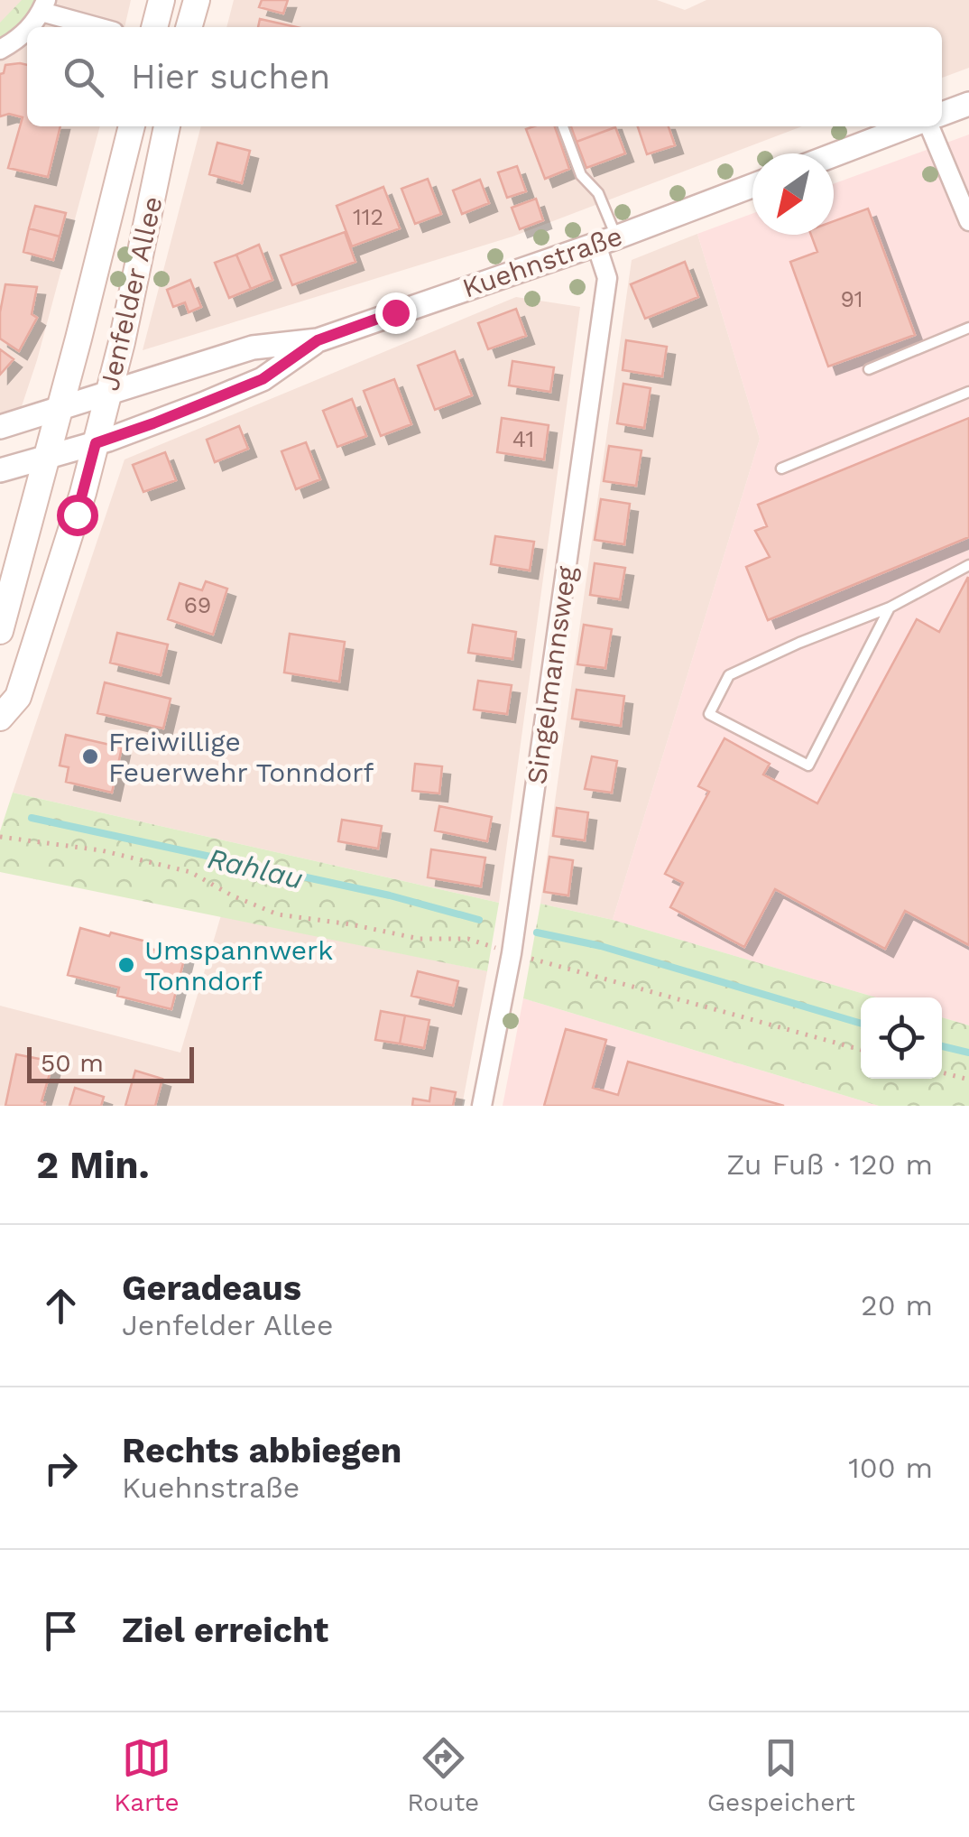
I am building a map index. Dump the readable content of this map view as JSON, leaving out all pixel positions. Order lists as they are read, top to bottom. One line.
{"streets":{"main road":["Jenfelder Allee"],"street":["Kuehnstraße","Singelmannsweg"]},"crossings":[["Kuehnstraße","Jenfelder Allee"],["Kuehnstraße","Singelmannsweg"]],"water":["Rahlau"],"places":["Freiwillige Feuerwehr Tonndorf","Umspannwerk Tonndorf"],"house_numbers":["112","91","41","69"],"scale_bar":"50 m","north":"bottom left","page":{"search":"Hier suchen","scale":"50 m","heading":["2 Min.","Zu Fuß · 120 m"],"list":[["Geradeaus","Jenfelder Allee","20 m"],["Rechts abbiegen","Kuehnstraße","100 m"],"Ziel erreicht"],"nav":["Karte","Route","Gespeichert"]}}
